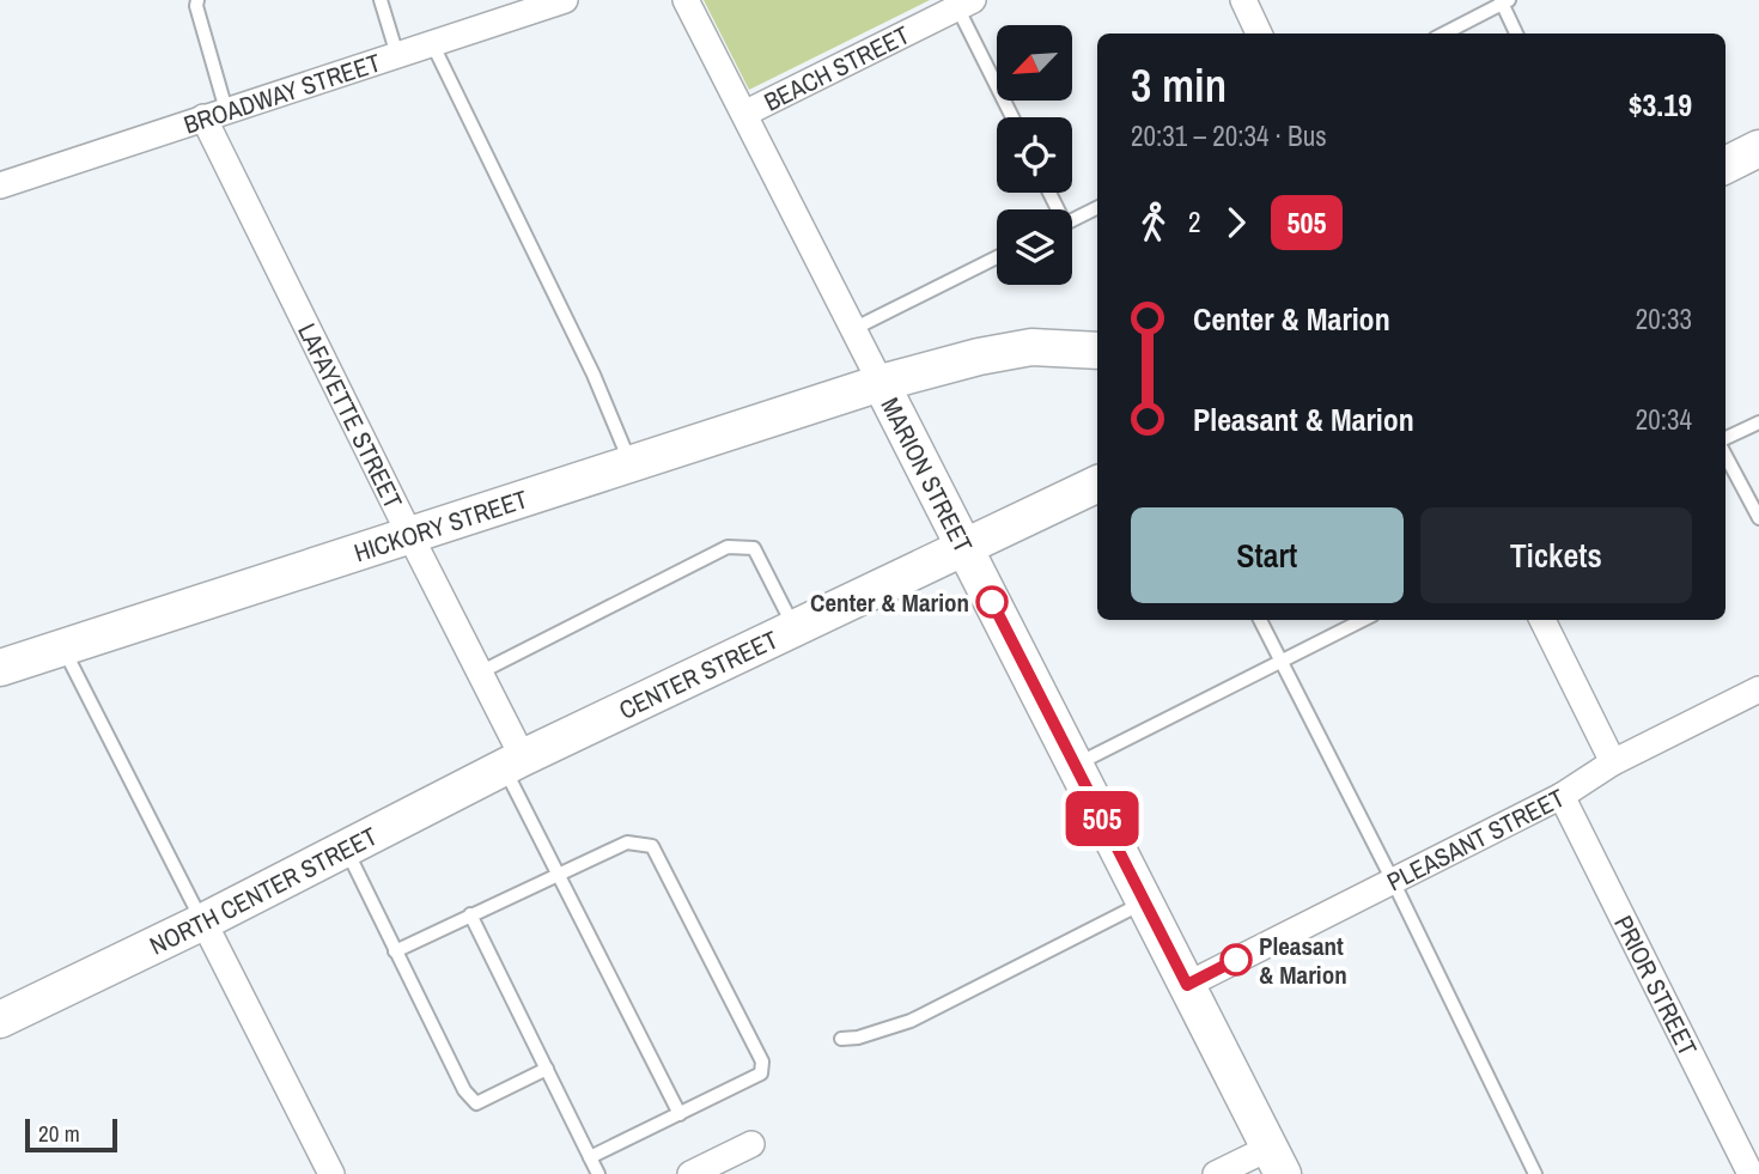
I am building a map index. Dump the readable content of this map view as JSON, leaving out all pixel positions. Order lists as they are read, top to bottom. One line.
{"streets":{"street":["BEACH STREET","BROADWAY STREET","LAFAYETTE STREET","MARION STREET","HICKORY STREET","CENTER STREET","PLEASANT STREET","NORTH CENTER STREET","PRIOR STREET"]},"crossings":[["BEACH STREET","MARION STREET"],["BROADWAY STREET","LAFAYETTE STREET"],["LAFAYETTE STREET","HICKORY STREET"],["LAFAYETTE STREET","CENTER STREET"],["LAFAYETTE STREET","NORTH CENTER STREET"],["MARION STREET","HICKORY STREET"],["MARION STREET","CENTER STREET"],["MARION STREET","PLEASANT STREET"],["CENTER STREET","NORTH CENTER STREET"],["PLEASANT STREET","PRIOR STREET"]],"places":["Center & Marion","Pleasant & Marion"],"lines":["bus line 505"],"scale_bar":"20 m","north":"bottom left","page":{"on_map":"505","heading":["3 min","20:31 – 20:34 · Bus","$3.19"],"legs":["2","505"],"list":[{"name":"Center & Marion","value":"20:33"},{"name":"Pleasant & Marion","value":"20:34"}],"buttons":["Start","Tickets"],"scale":"20 m"}}
